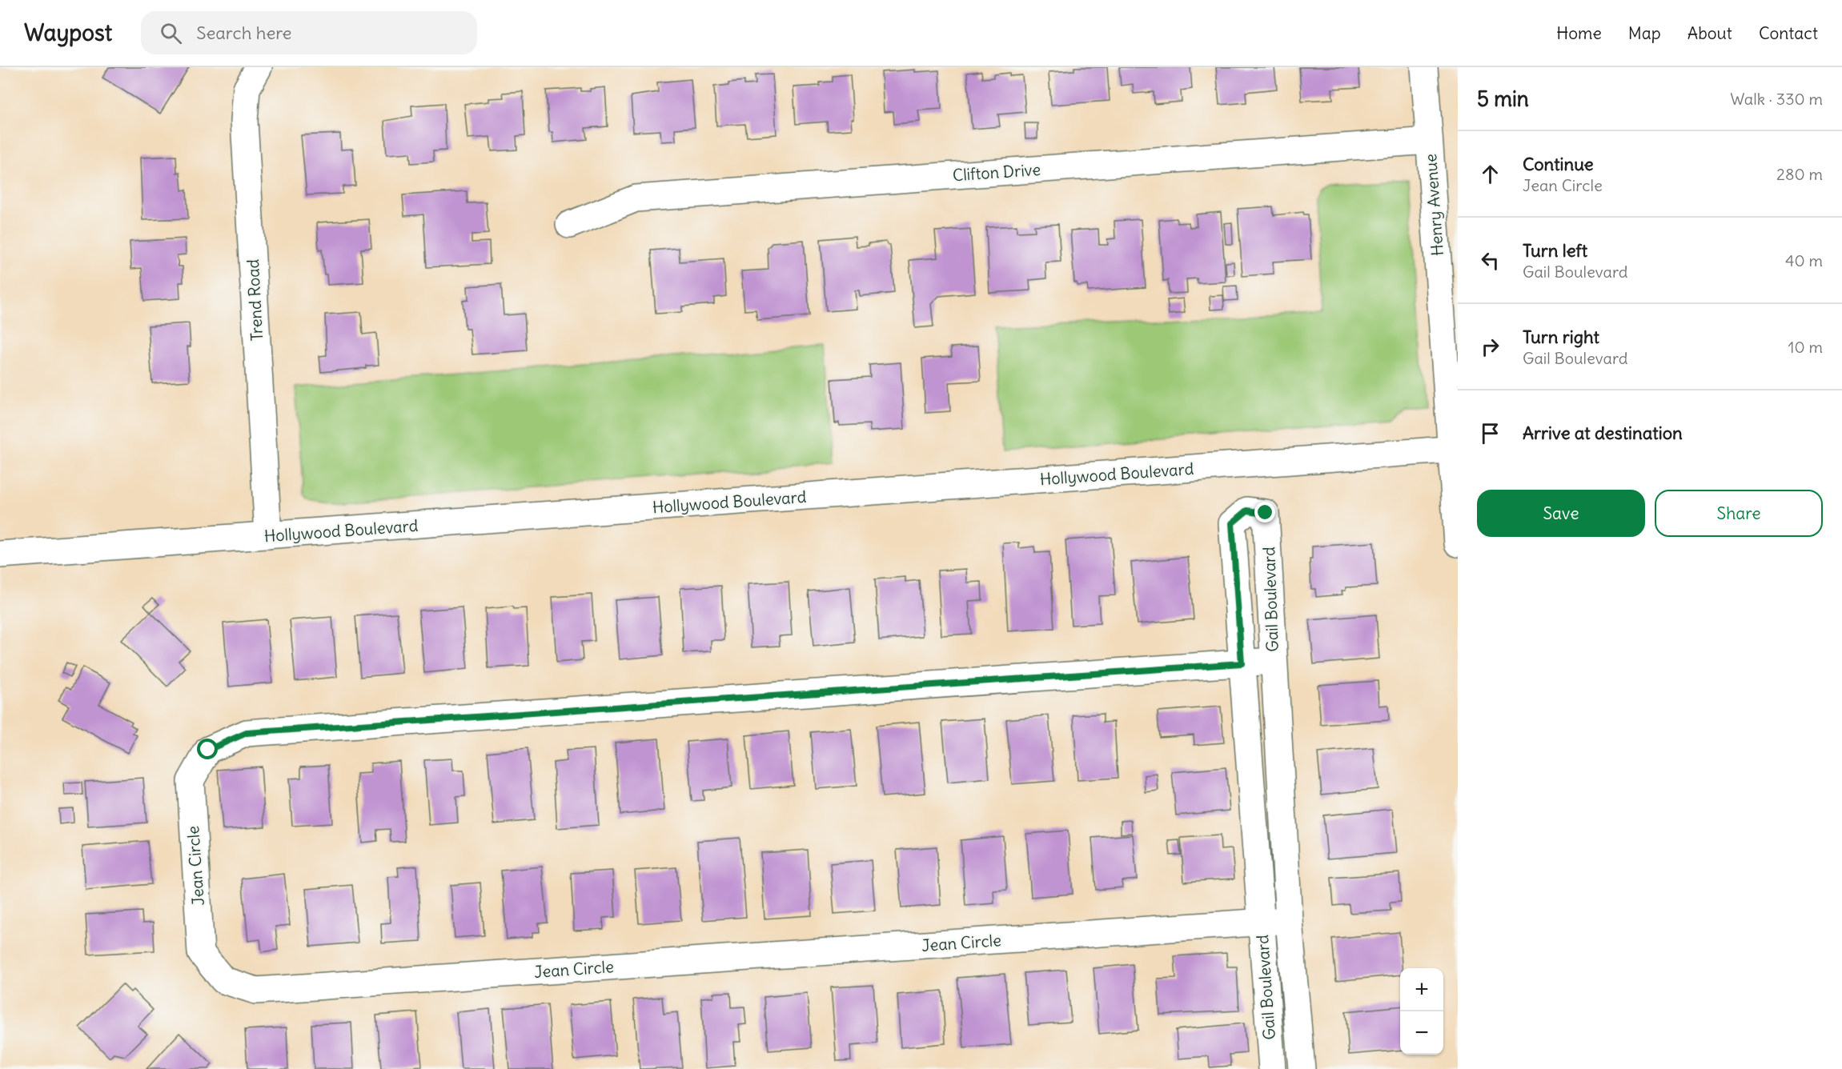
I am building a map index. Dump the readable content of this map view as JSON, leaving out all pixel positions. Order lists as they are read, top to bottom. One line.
{"streets":{"street":["Clifton Drive","Henry Avenue","Trend Road","Hollywood Boulevard","Gail Boulevard","Jean Circle"]},"crossings":[["Clifton Drive","Henry Avenue"],["Henry Avenue","Hollywood Boulevard"],["Trend Road","Hollywood Boulevard"],["Gail Boulevard","Jean Circle"]],"page":{"header":"Waypost","search":"Search here","nav":["Home","Map","About","Contact"],"heading":["5 min","Walk · 330 m"],"list":[["Continue","Jean Circle","280 m"],["Turn left","Gail Boulevard","40 m"],["Turn right","Gail Boulevard","10 m"],"Arrive at destination"],"buttons":["Save","Share"],"map_buttons":["+","−"]}}
